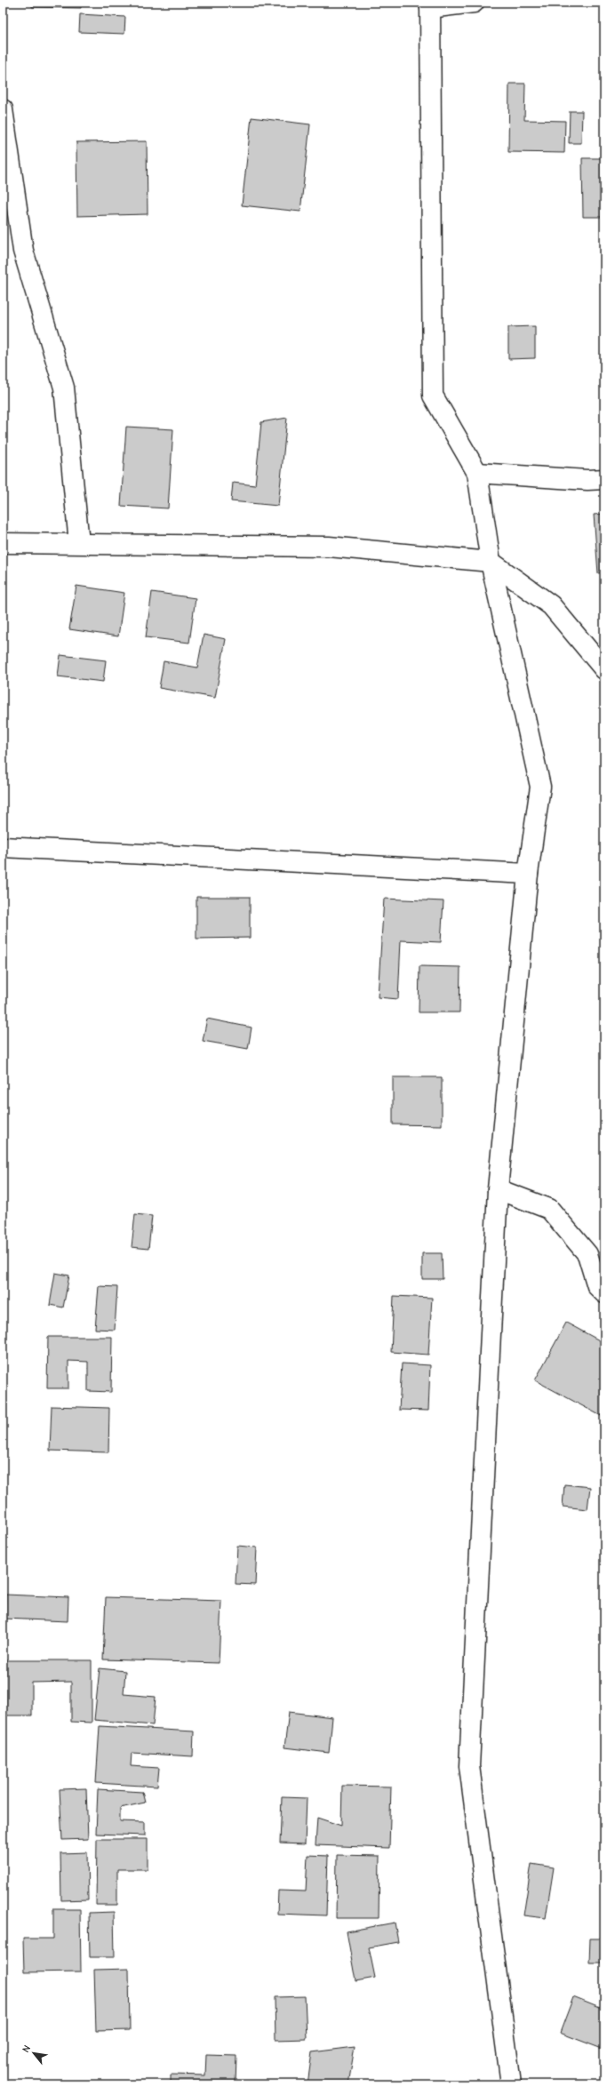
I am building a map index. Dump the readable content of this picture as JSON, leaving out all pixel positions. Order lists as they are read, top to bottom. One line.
{"north":"top left"}
